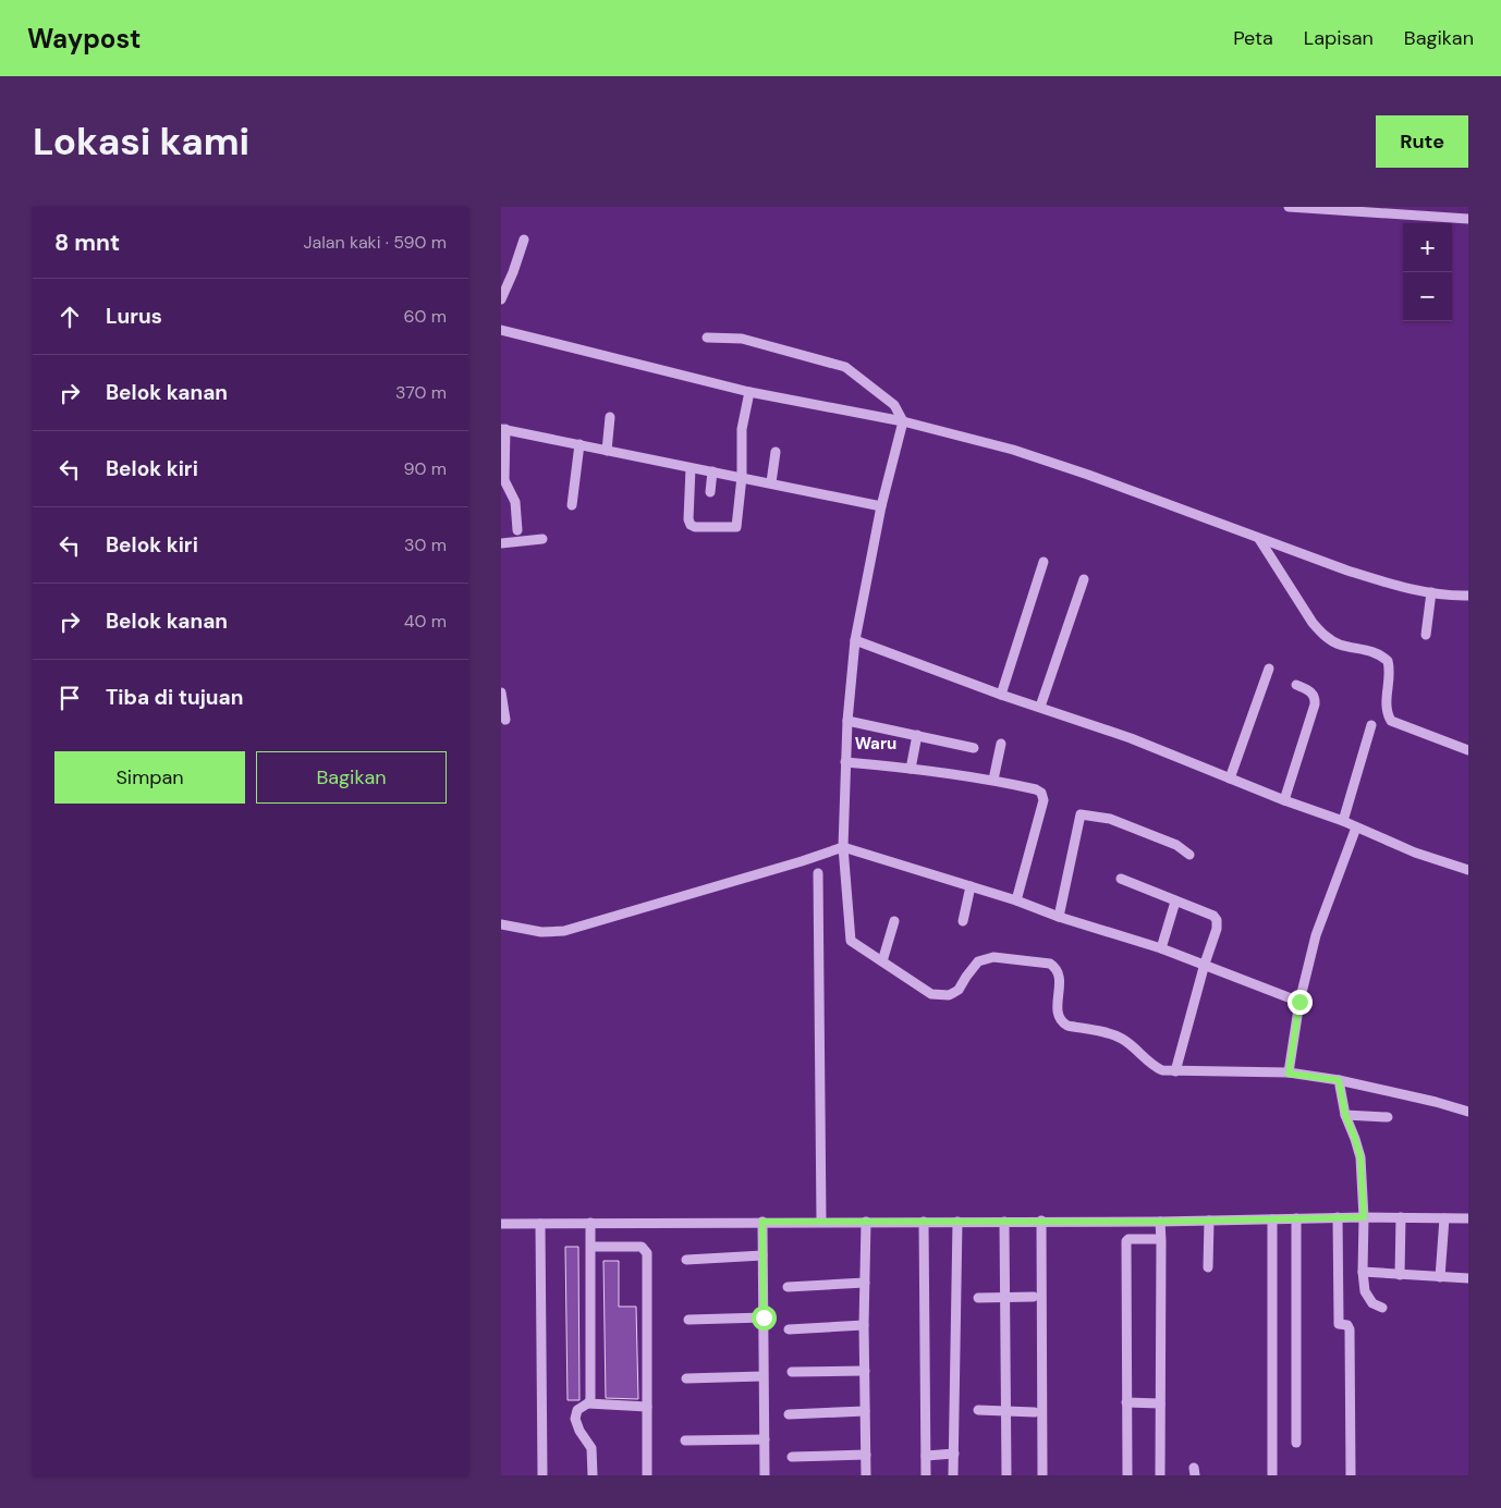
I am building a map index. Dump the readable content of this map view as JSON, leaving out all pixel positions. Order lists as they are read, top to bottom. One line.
{"districts":["Waru"],"page":{"header":"Waypost","nav":["Peta","Lapisan","Bagikan"],"buttons":["Rute",["Simpan","Bagikan"]],"title":"Lokasi kami","heading":["8 mnt","Jalan kaki · 590 m"],"map_buttons":["+","−"],"list":[["Lurus","60 m"],["Belok kanan","370 m"],["Belok kiri","90 m"],["Belok kiri","30 m"],["Belok kanan","40 m"],"Tiba di tujuan"]}}
